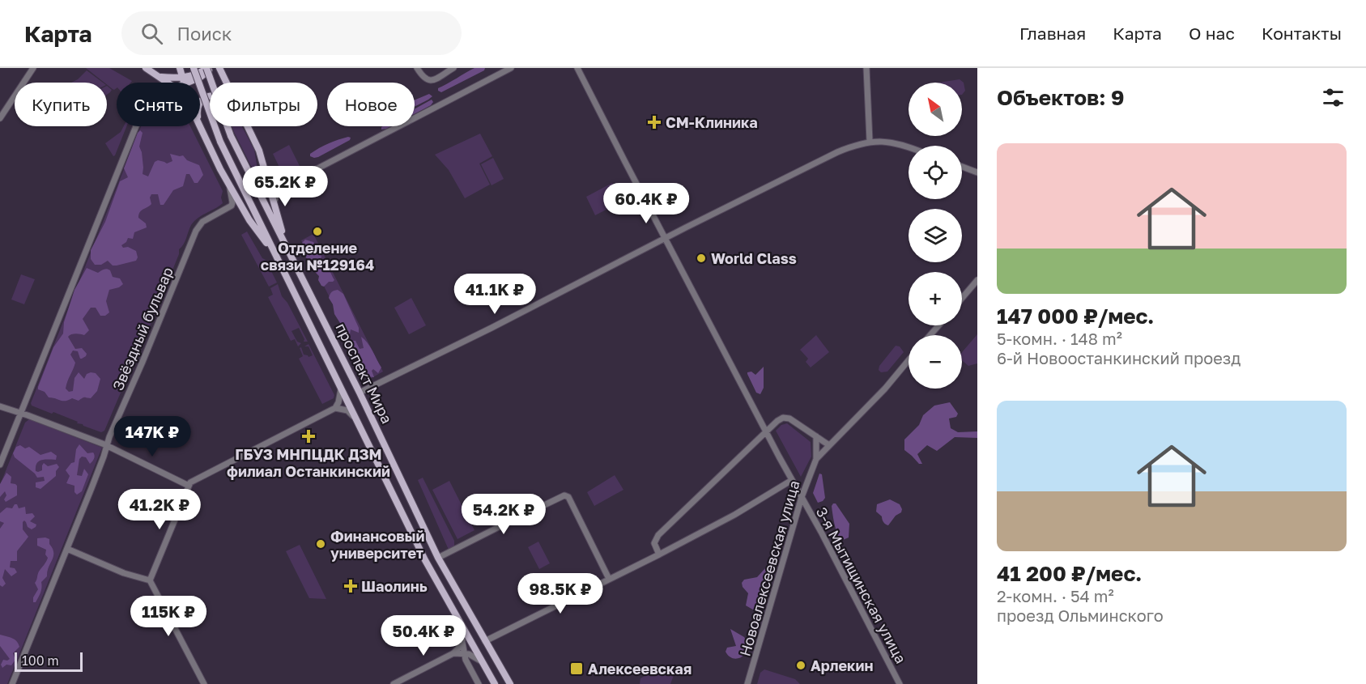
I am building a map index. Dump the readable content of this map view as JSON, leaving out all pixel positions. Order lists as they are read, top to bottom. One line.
{"streets":{"main road":["проспект Мира"],"street":["Звёздный бульвар","Новоалексеевская улица","3-я Мытищинская улица"]},"crossings":[["Новоалексеевская улица","3-я Мытищинская улица"]],"places":{"health":["СМ-Клиника","ГБУЗ МНПЦДК ДЗМ филиал Останкинский","Шаолинь"],"other":["Отделение связи №129164","World Class","Финансовый университет","Арлекин"],"transit":["Алексеевская"]},"scale_bar":"100 m","north":"top left","page":{"header":"Карта","search":"Поиск","nav":["Главная","Карта","О нас","Контакты"],"heading":"Объектов: 9","map_buttons":["+","−"],"chip":["Купить","Снять","Фильтры","Новое"],"list":[{"name":"147 000 ₽/мес.","note":"5-комн. · 148 m² · 6-й Новоостанкинский проезд"},{"name":"41 200 ₽/мес.","note":"2-комн. · 54 m² · проезд Ольминского"}],"price":["65.2K ₽","60.4K ₽","41.1K ₽","147K ₽","41.2K ₽","54.2K ₽","98.5K ₽","115K ₽","50.4K ₽"],"scale":"100 m"}}
